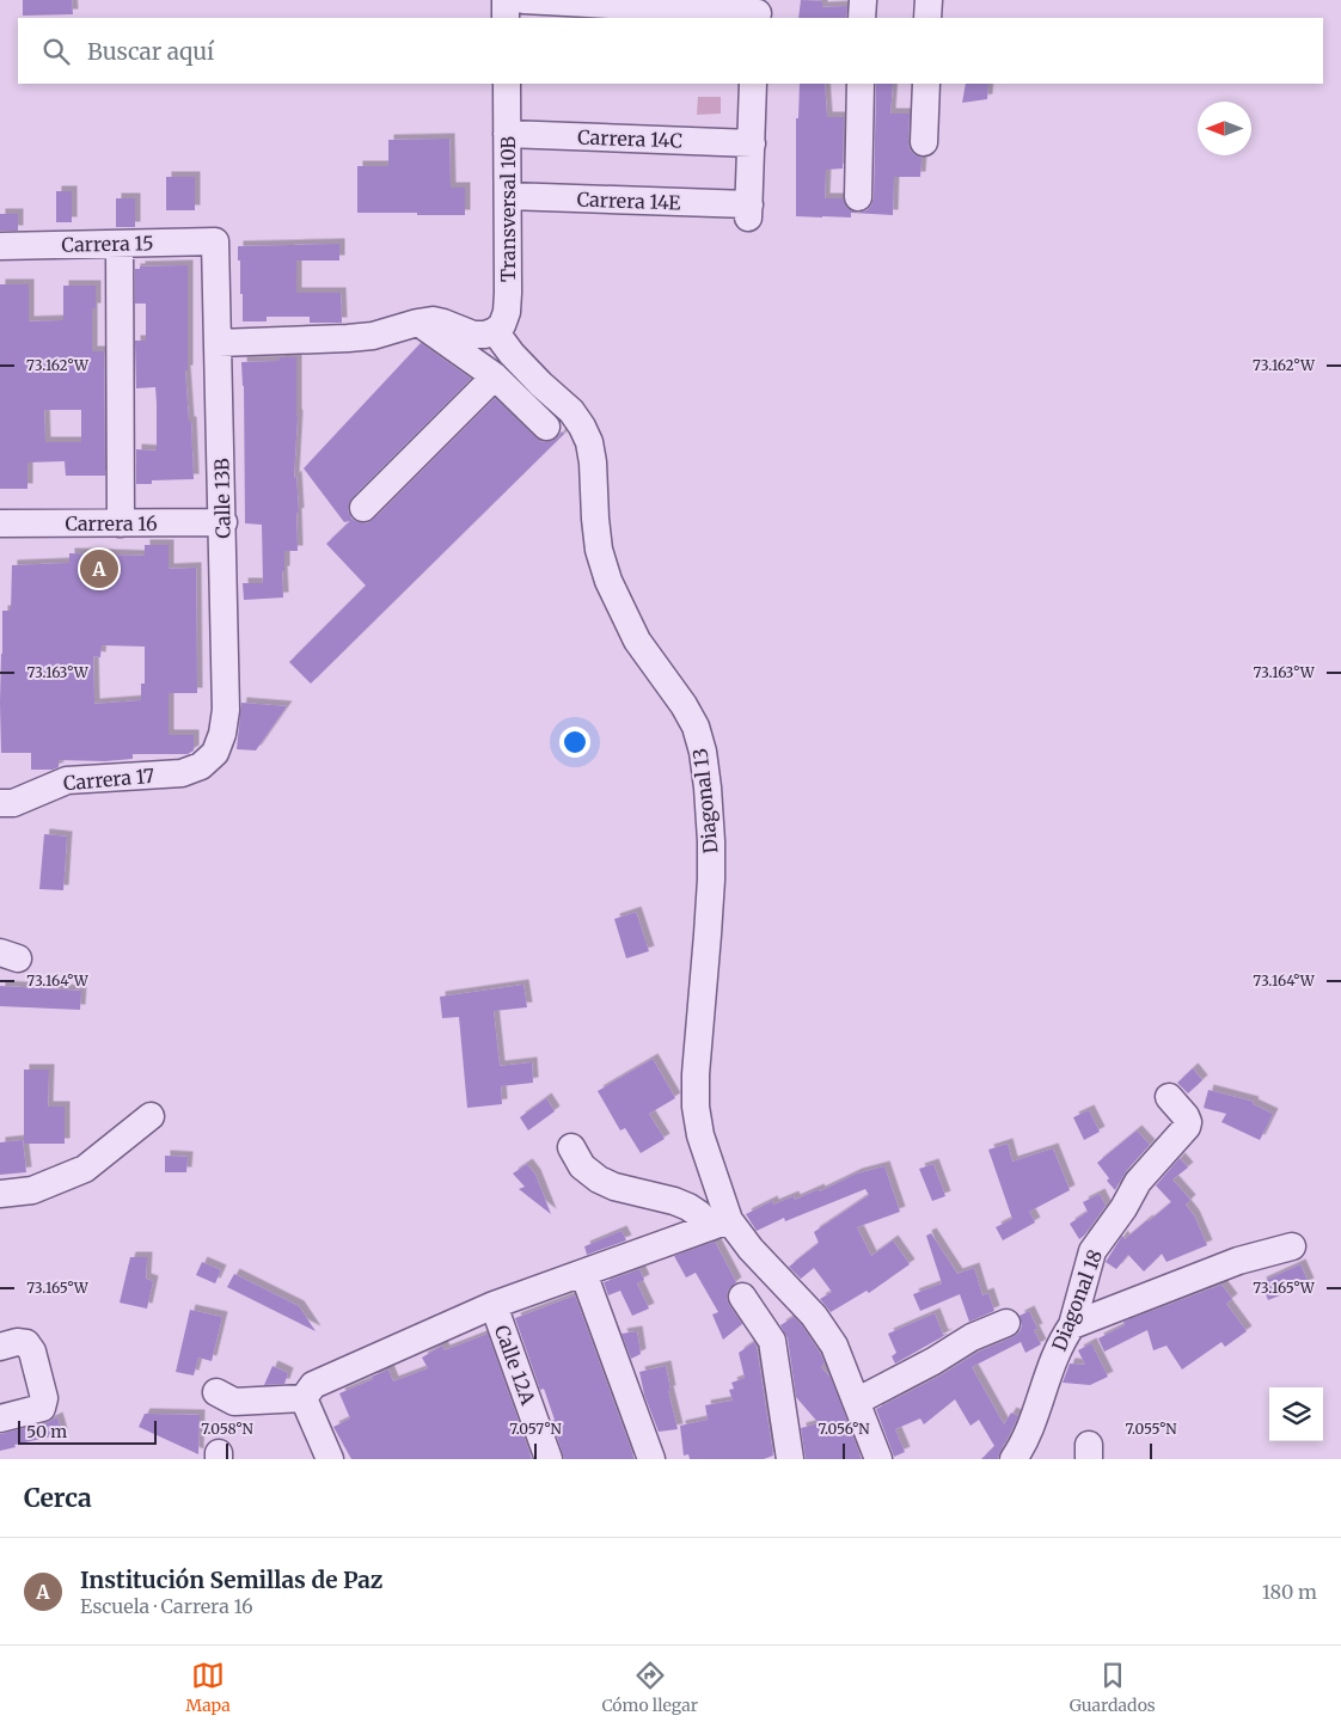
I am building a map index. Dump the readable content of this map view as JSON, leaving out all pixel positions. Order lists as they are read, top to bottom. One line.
{"streets":{"street":["Carrera 14C","Carrera 14E","Transversal 10B","Carrera 15","Calle 13B","Carrera 16","Carrera 17","Diagonal 13","Diagonal 18","Calle 12A"]},"crossings":[["Carrera 14C","Carrera 14E"],["Carrera 14C","Transversal 10B"],["Carrera 14E","Transversal 10B"],["Transversal 10B","Diagonal 13"],["Carrera 15","Calle 13B"],["Calle 13B","Carrera 16"],["Calle 13B","Carrera 17"]],"scale_bar":"50 m","north":"left","page":{"search":"Buscar aquí","pins":"A","scale":"50 m","heading":"Cerca","list":[{"mark":"A","name":"Institución Semillas de Paz","note":"Escuela · Carrera 16","value":"180 m"}],"nav":["Mapa","Cómo llegar","Guardados"]},"coordinates":["73.162°W","73.163°W","73.164°W","73.165°W","7.058°N","7.057°N","7.056°N","7.055°N"]}
